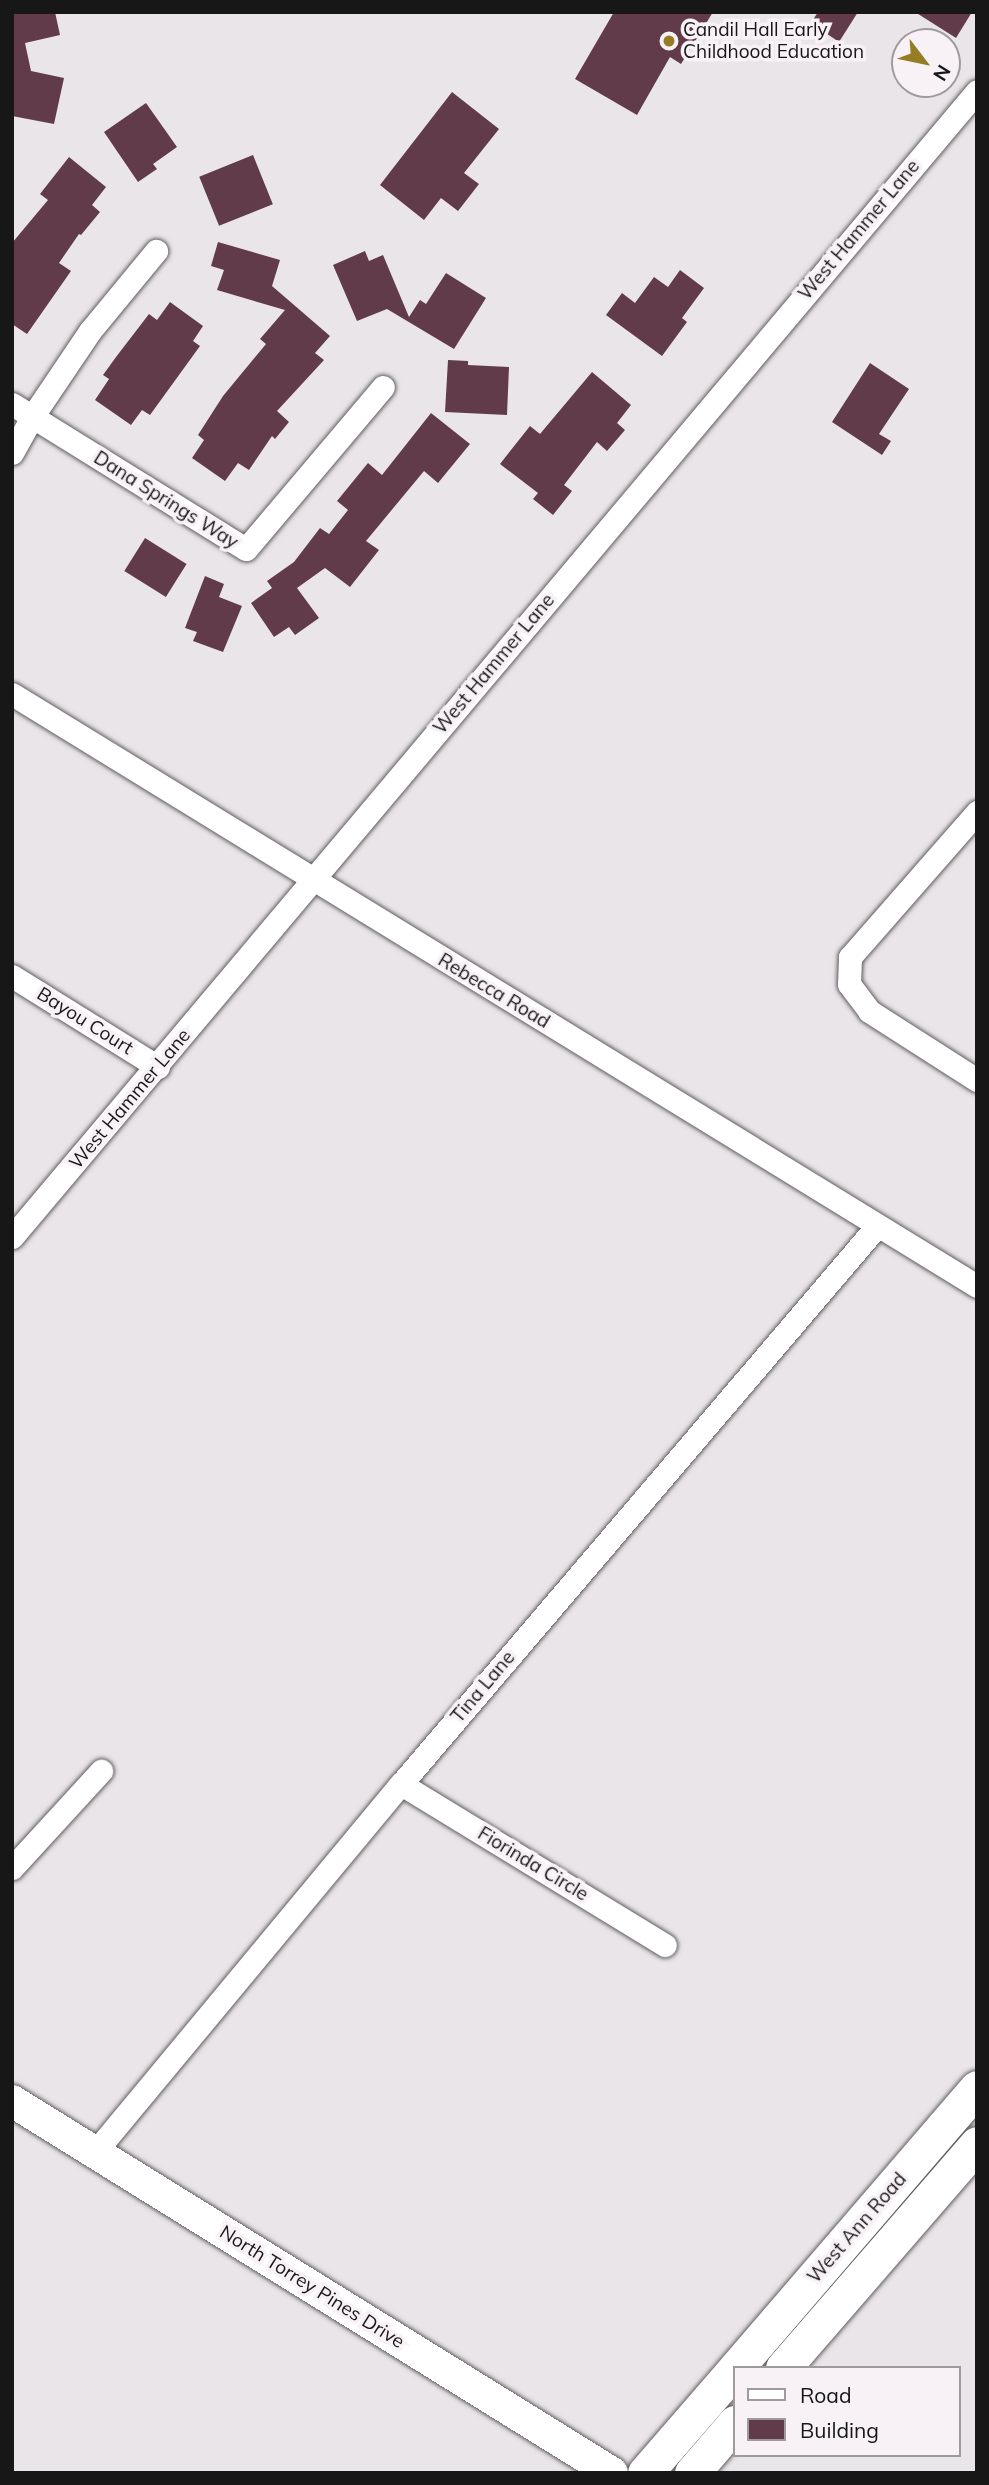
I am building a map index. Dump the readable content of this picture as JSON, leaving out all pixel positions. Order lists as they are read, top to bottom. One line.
{"streets":{"main road":["West Ann Road"],"street":["West Hammer Lane","Dana Springs Way","Rebecca Road","Bayou Court","Tina Lane","Fiorinda Circle","North Torrey Pines Drive"]},"crossings":[["West Hammer Lane","Rebecca Road"],["West Hammer Lane","Bayou Court"],["Rebecca Road","Tina Lane"],["Tina Lane","Fiorinda Circle"],["Tina Lane","North Torrey Pines Drive"]],"places":["Candil Hall Early Childhood Education"],"legend":["Road","Building"],"north":"bottom right"}
